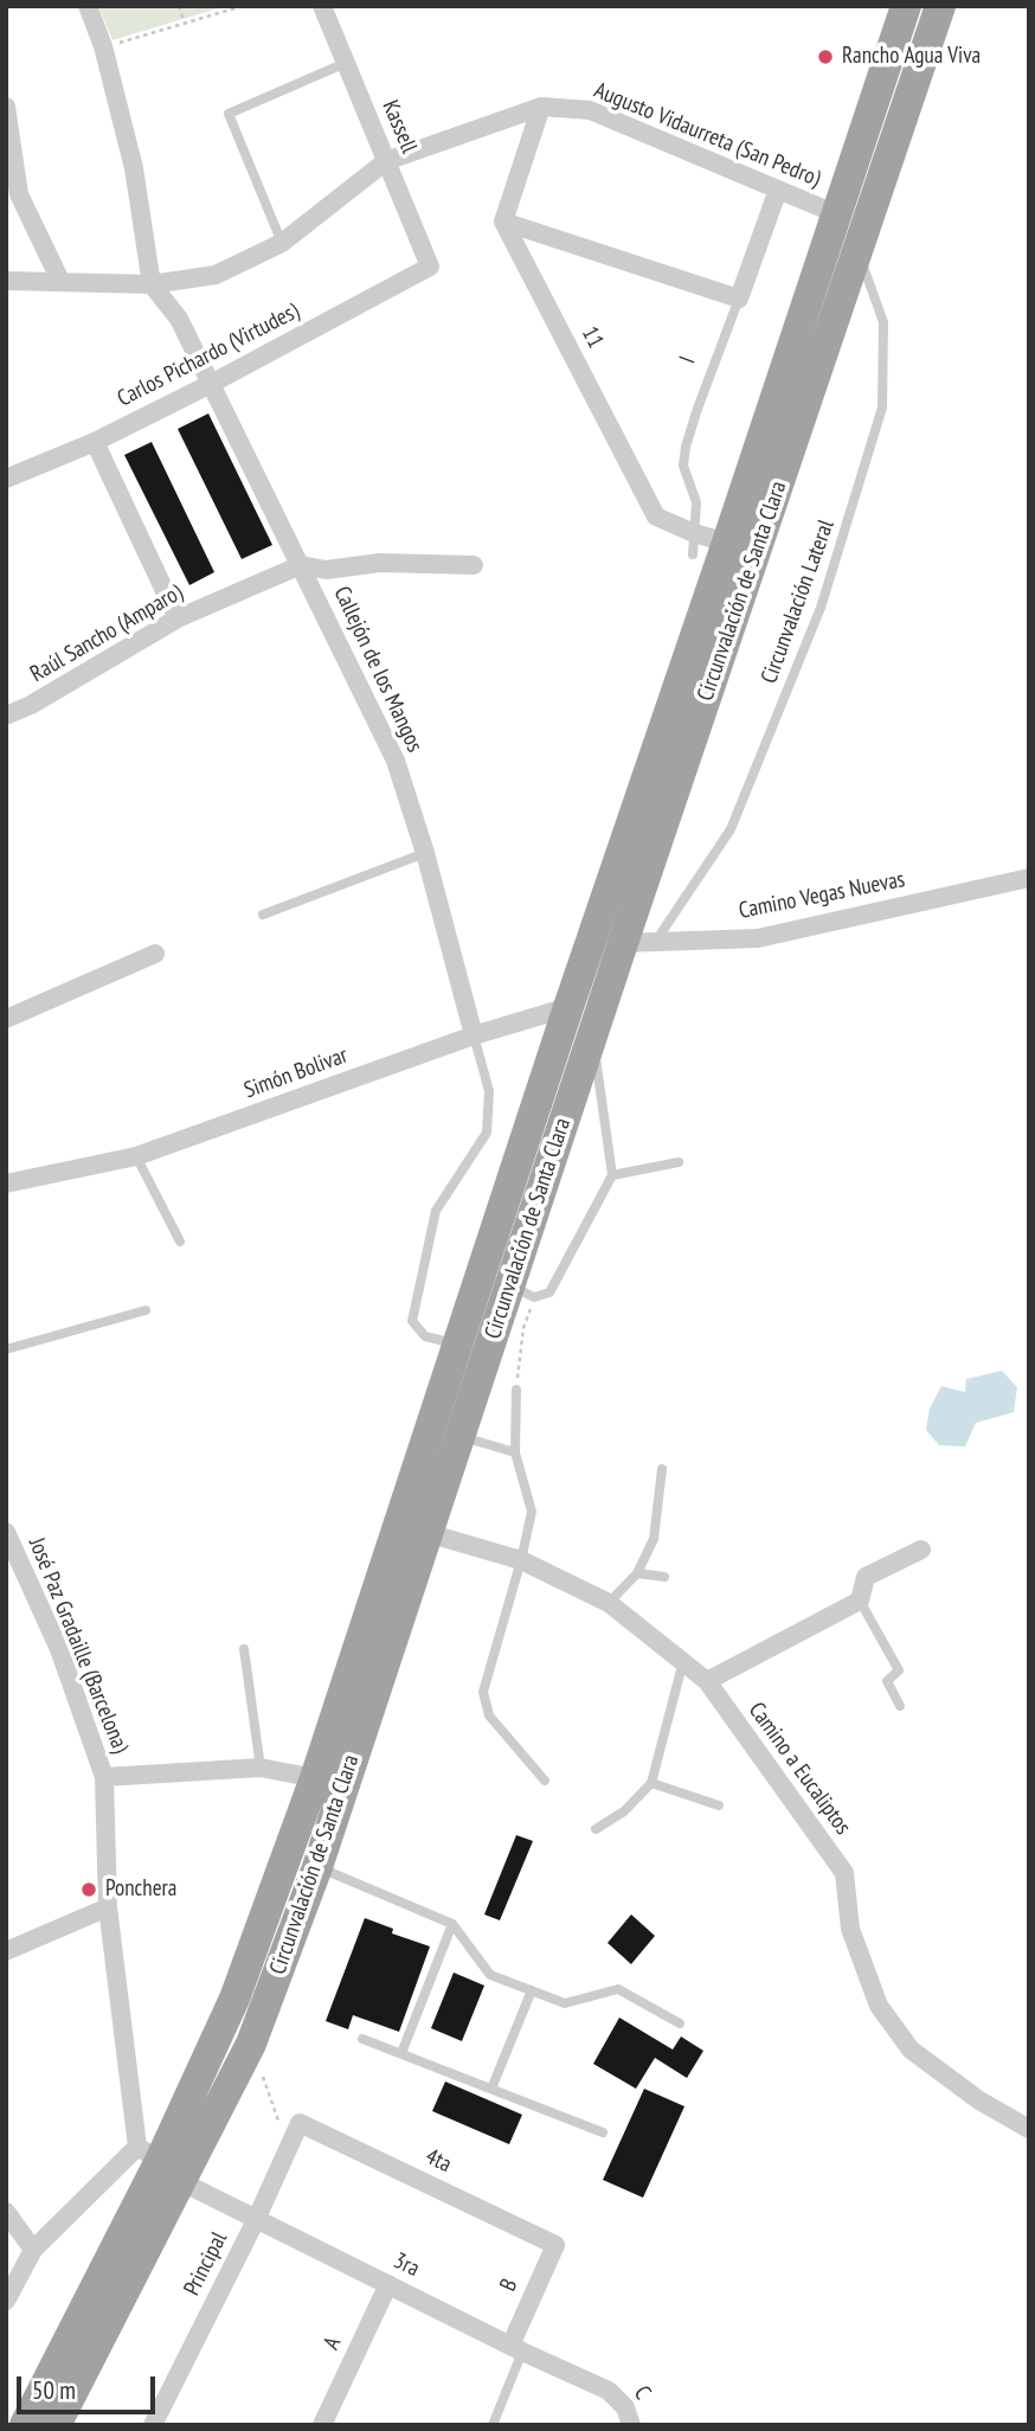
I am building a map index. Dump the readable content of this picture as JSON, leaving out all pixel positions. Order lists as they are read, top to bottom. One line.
{"streets":{"highway":["Circunvalación de Santa Clara"],"street":["Kassell","Augusto Vidaurreta (San Pedro)","11","Carlos Pichardo (Virtudes)","I","Raúl Sancho (Amparo)","Callejón de los Mangos","Camino Vegas Nuevas","Simón Bolivar","José Paz Gradaille (Barcelona)","Camino a Eucaliptos","4ta","Principal","3ra","B","A","C"],"lane":["Circunvalación Lateral"]},"crossings":[["Kassell","Augusto Vidaurreta (San Pedro)"],["Kassell","Carlos Pichardo (Virtudes)"],["Augusto Vidaurreta (San Pedro)","I"],["Augusto Vidaurreta (San Pedro)","Circunvalación de Santa Clara"],["Augusto Vidaurreta (San Pedro)","Callejón de los Mangos"],["11","I"],["11","Circunvalación de Santa Clara"],["Carlos Pichardo (Virtudes)","Callejón de los Mangos"],["Circunvalación de Santa Clara","Circunvalación Lateral"],["Circunvalación de Santa Clara","Callejón de los Mangos"],["Circunvalación de Santa Clara","Camino Vegas Nuevas"],["Circunvalación de Santa Clara","Simón Bolivar"],["Circunvalación de Santa Clara","José Paz Gradaille (Barcelona)"],["Circunvalación de Santa Clara","Camino a Eucaliptos"],["Circunvalación de Santa Clara","3ra"],["Circunvalación Lateral","Camino Vegas Nuevas"],["Raúl Sancho (Amparo)","Callejón de los Mangos"],["Callejón de los Mangos","Simón Bolivar"],["José Paz Gradaille (Barcelona)","3ra"],["4ta","Principal"],["4ta","B"],["Principal","3ra"],["3ra","B"],["3ra","A"],["3ra","C"]],"places":["Rancho Agua Viva","Ponchera"],"scale_bar":"50 m"}
